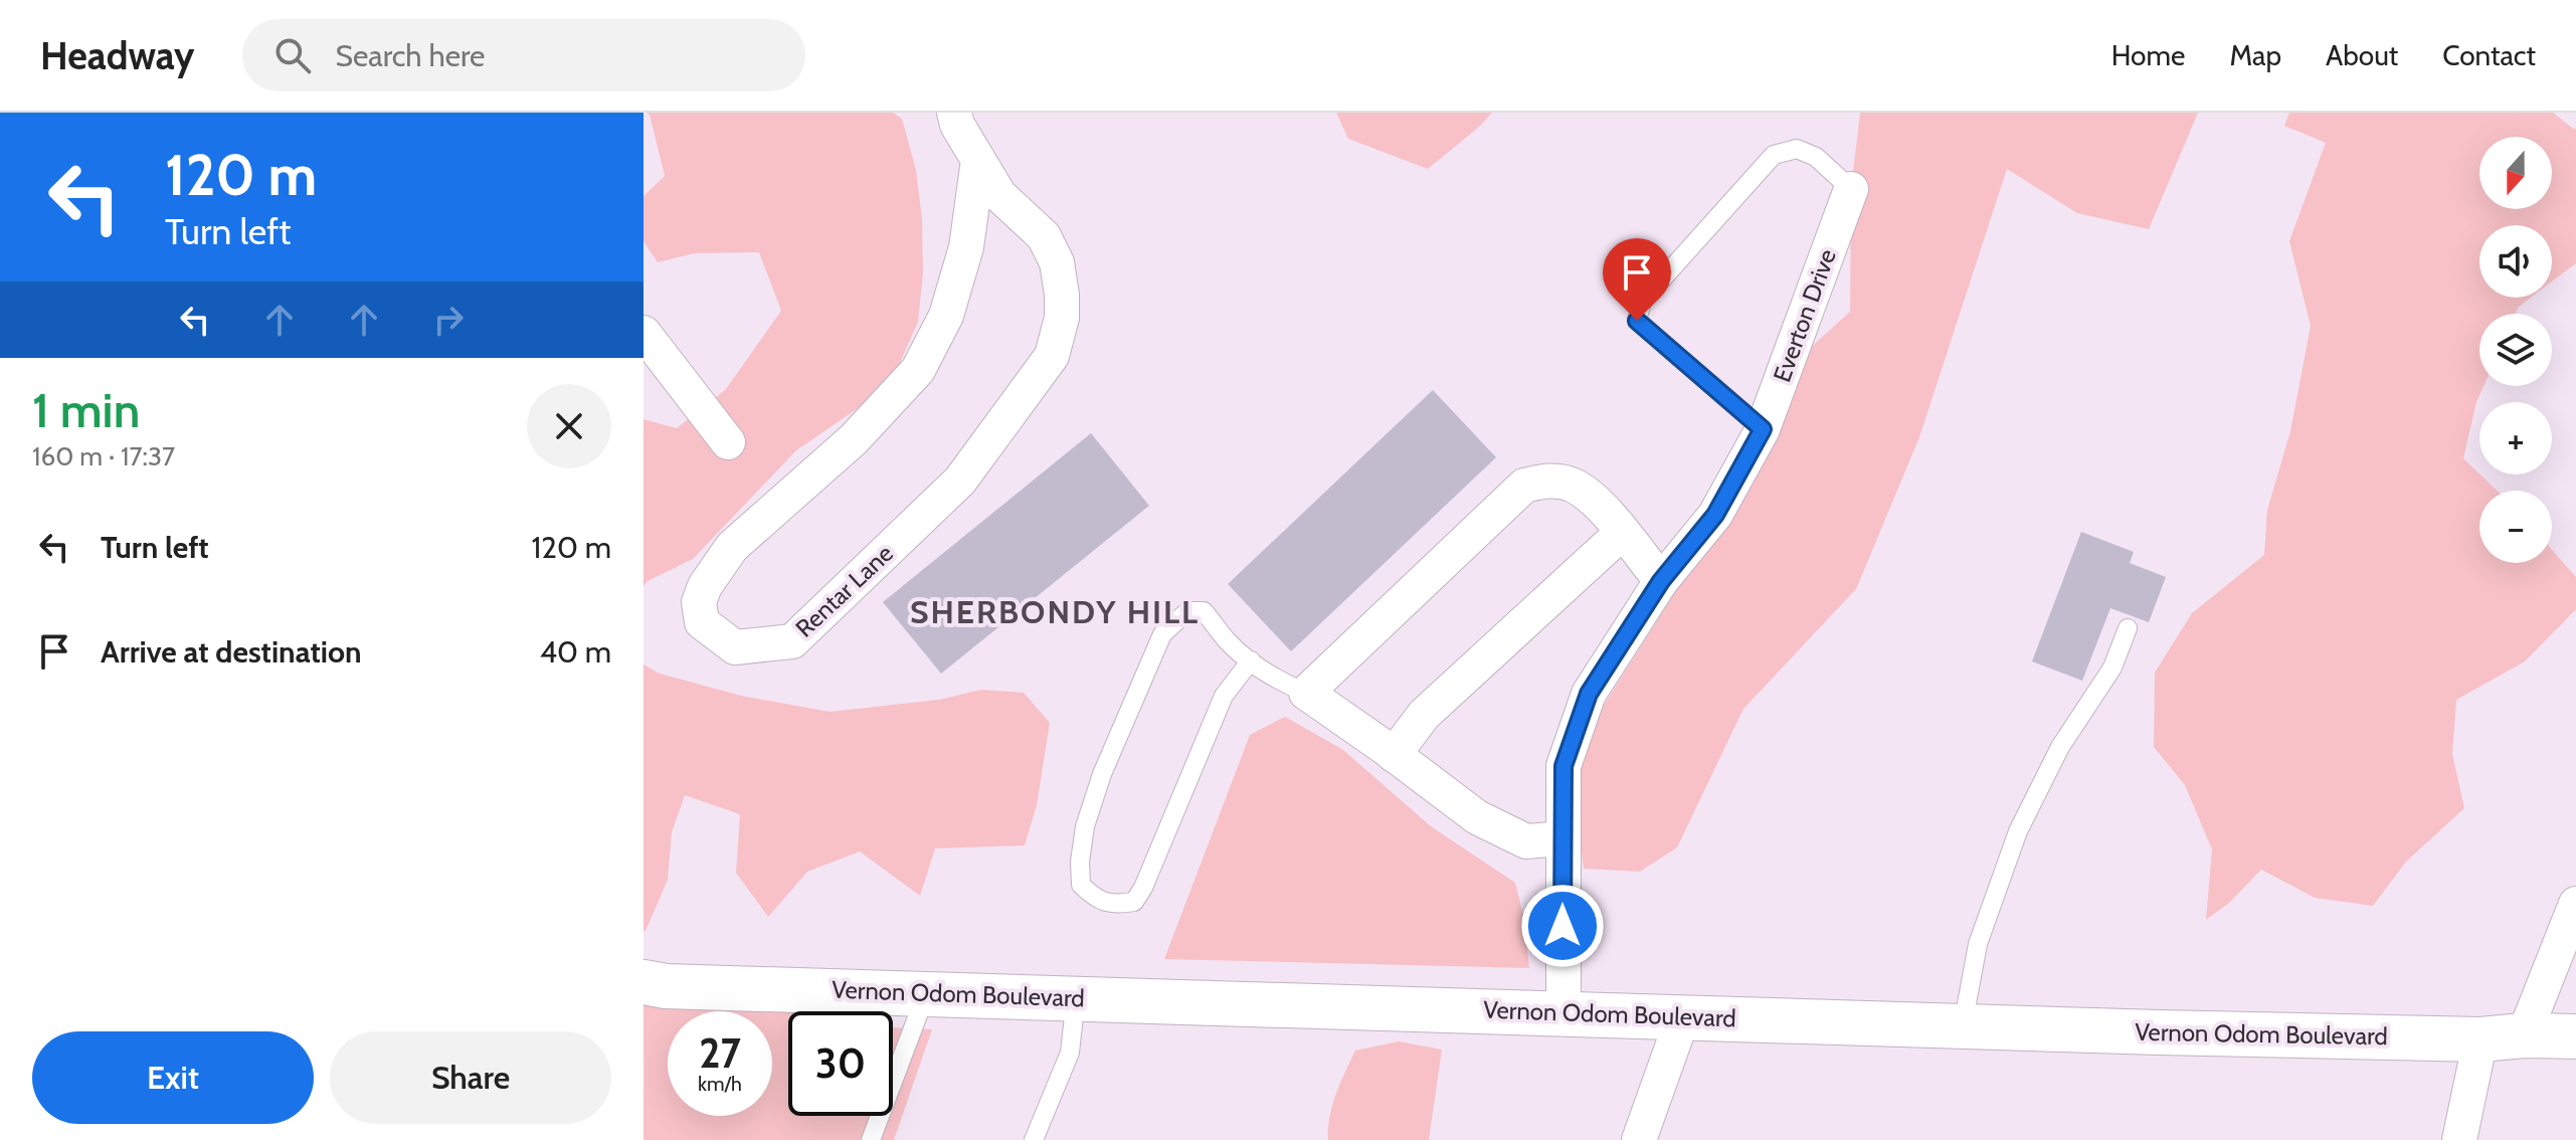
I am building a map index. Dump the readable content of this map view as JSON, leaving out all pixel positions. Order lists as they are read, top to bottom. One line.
{"streets":{"main road":["Vernon Odom Boulevard"],"street":["Everton Drive","Rentar Lane"]},"crossings":[["Everton Drive","Vernon Odom Boulevard"]],"districts":["SHERBONDY HILL"],"north":"bottom","page":{"header":"Headway","search":"Search here","nav":["Home","Map","About","Contact"],"turn":["120 m","Turn left"],"map_buttons":["+","−"],"heading":["1 min","160 m · 17:37"],"list":[{"name":"Turn left","value":"120 m"},{"name":"Arrive at destination","value":"40 m"}],"speed":"27 km/h","limit":"30","buttons":["Exit","Share"]}}
